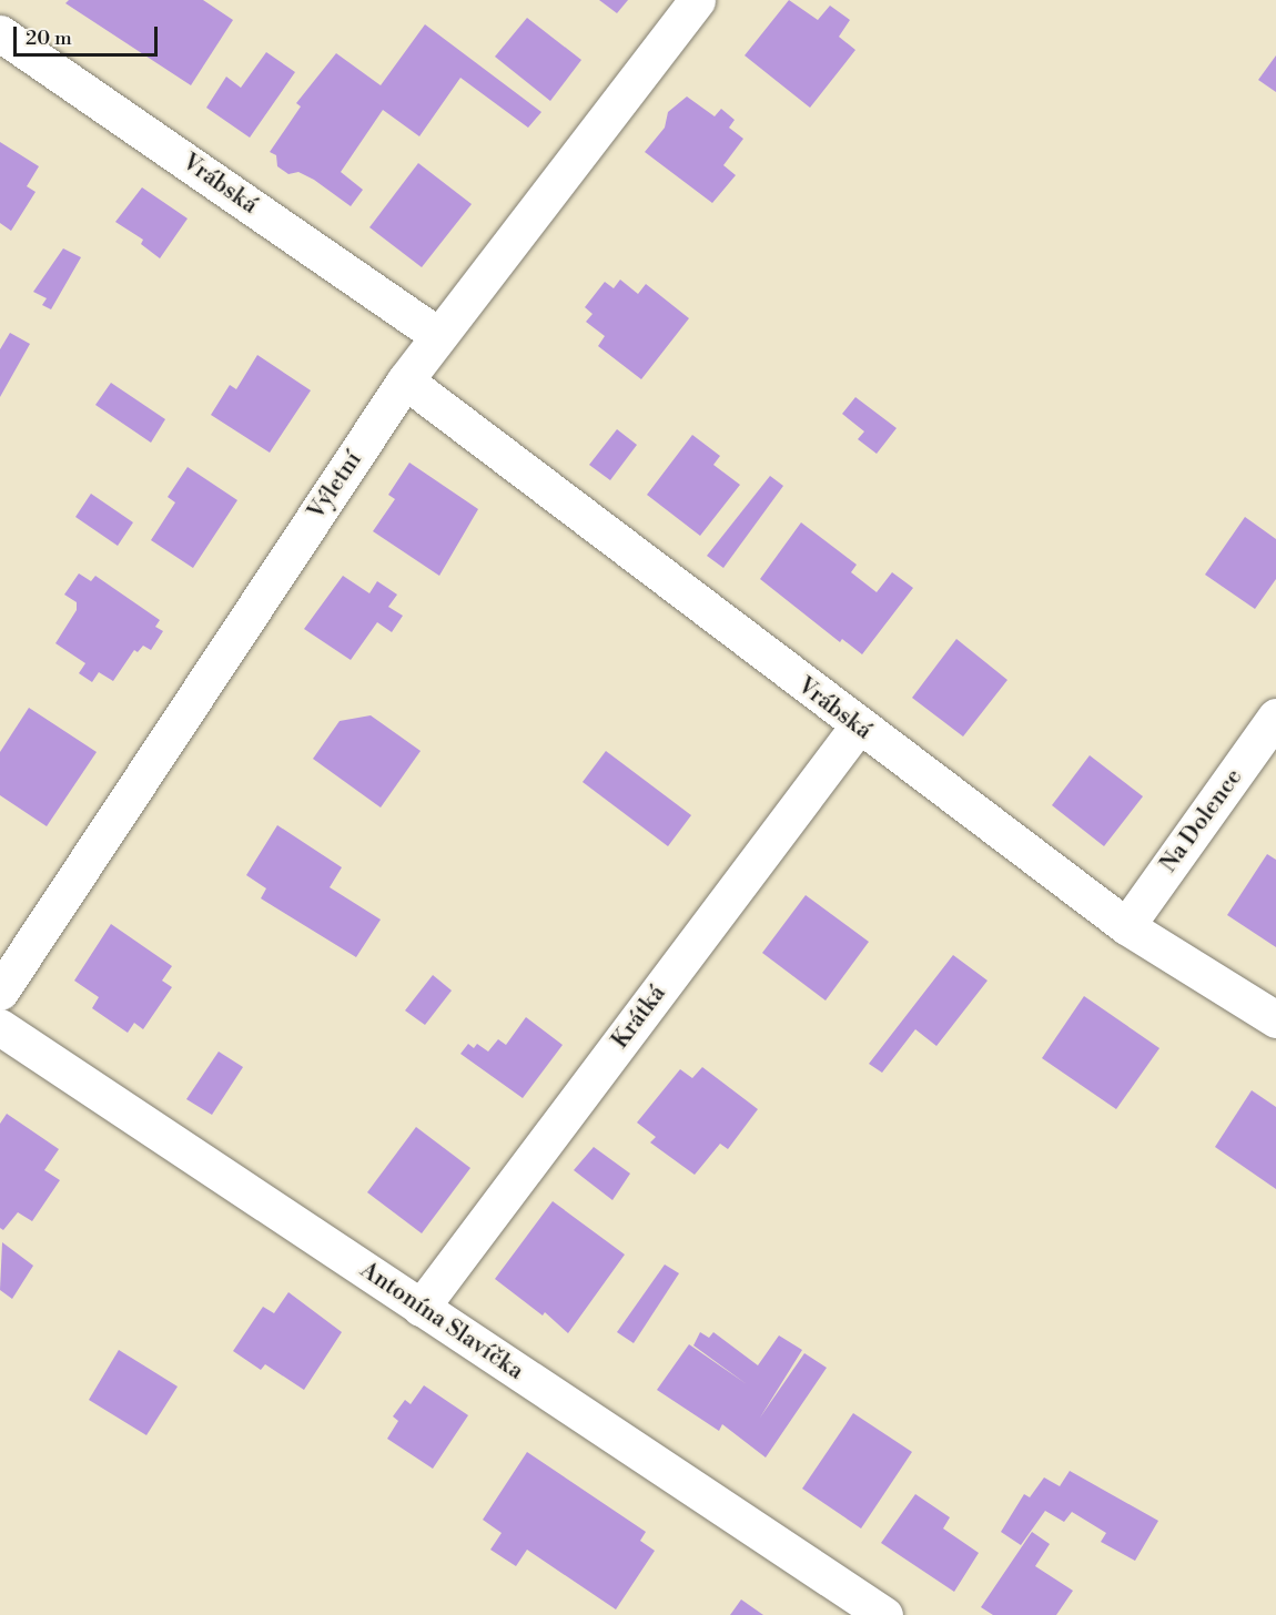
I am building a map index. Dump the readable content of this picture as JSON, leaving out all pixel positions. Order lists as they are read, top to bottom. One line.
{"streets":{"street":["Vrábská","Výletní","Na Dolence","Krátká","Antonína Slavíčka"]},"crossings":[["Vrábská","Výletní"],["Vrábská","Na Dolence"],["Vrábská","Krátká"],["Krátká","Antonína Slavíčka"]],"scale_bar":"20 m"}
